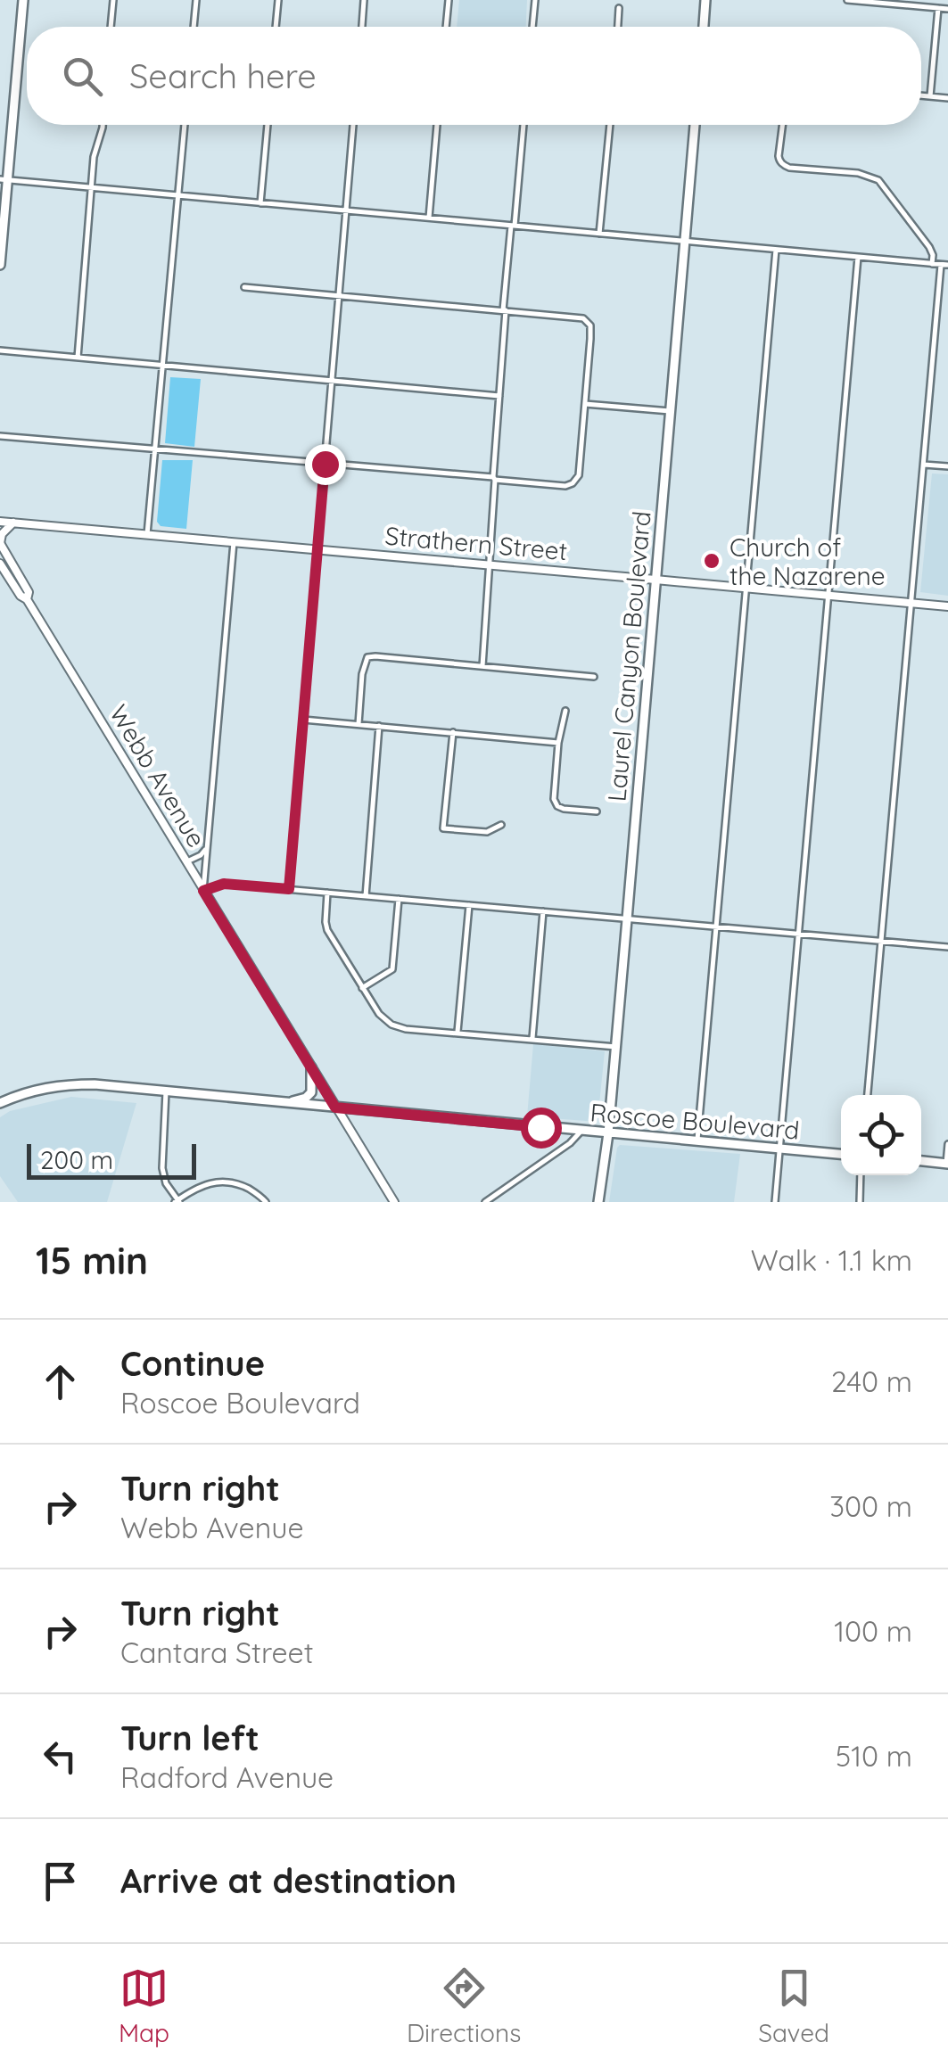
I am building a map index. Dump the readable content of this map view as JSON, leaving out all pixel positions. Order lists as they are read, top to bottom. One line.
{"streets":{"main road":["Laurel Canyon Boulevard","Roscoe Boulevard"],"street":["Strathern Street","Webb Avenue"]},"crossings":[["Strathern Street","Laurel Canyon Boulevard"],["Laurel Canyon Boulevard","Roscoe Boulevard"],["Webb Avenue","Roscoe Boulevard"]],"places":["Church of the Nazarene"],"scale_bar":"200 m","page":{"search":"Search here","scale":"200 m","heading":["15 min","Walk · 1.1 km"],"list":[["Continue","Roscoe Boulevard","240 m"],["Turn right","Webb Avenue","300 m"],["Turn right","Cantara Street","100 m"],["Turn left","Radford Avenue","510 m"],"Arrive at destination"],"nav":["Map","Directions","Saved"]}}
